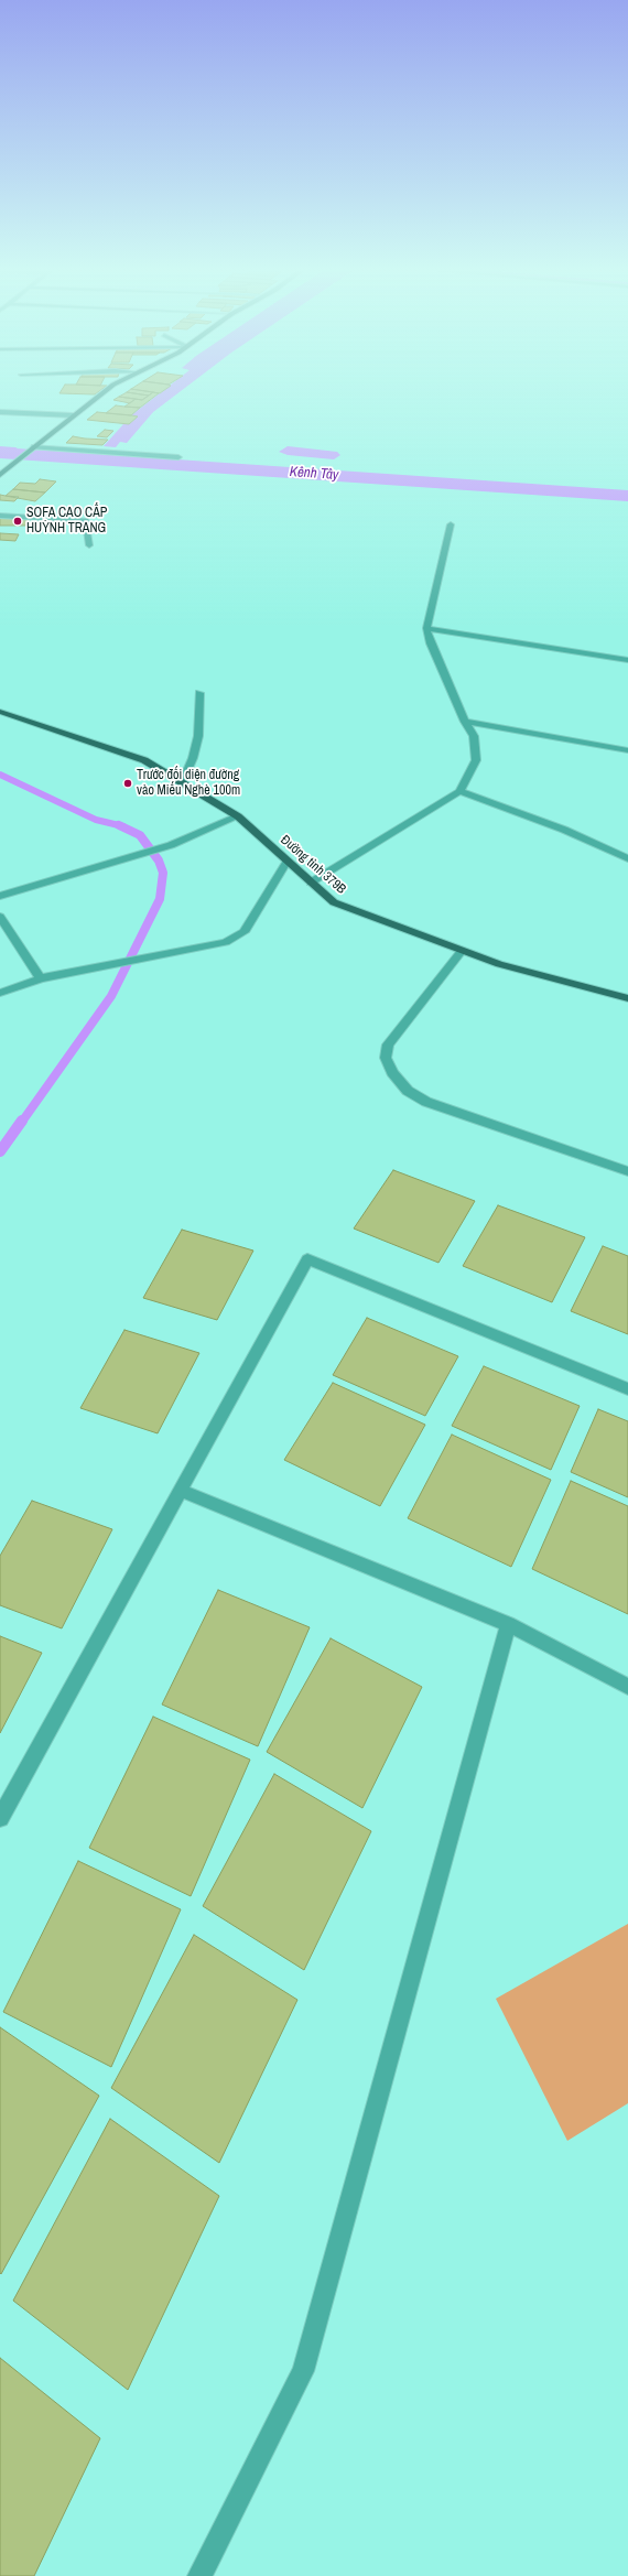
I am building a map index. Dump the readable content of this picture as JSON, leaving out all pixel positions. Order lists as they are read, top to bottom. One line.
{"streets":{"main road":["Đường tỉnh 379B"]},"water":["Kênh Tây"],"places":["SOFA CAO CẤP HUỲNH TRANG","Trước đối diện đường vào Miếu Nghè 100m"]}
